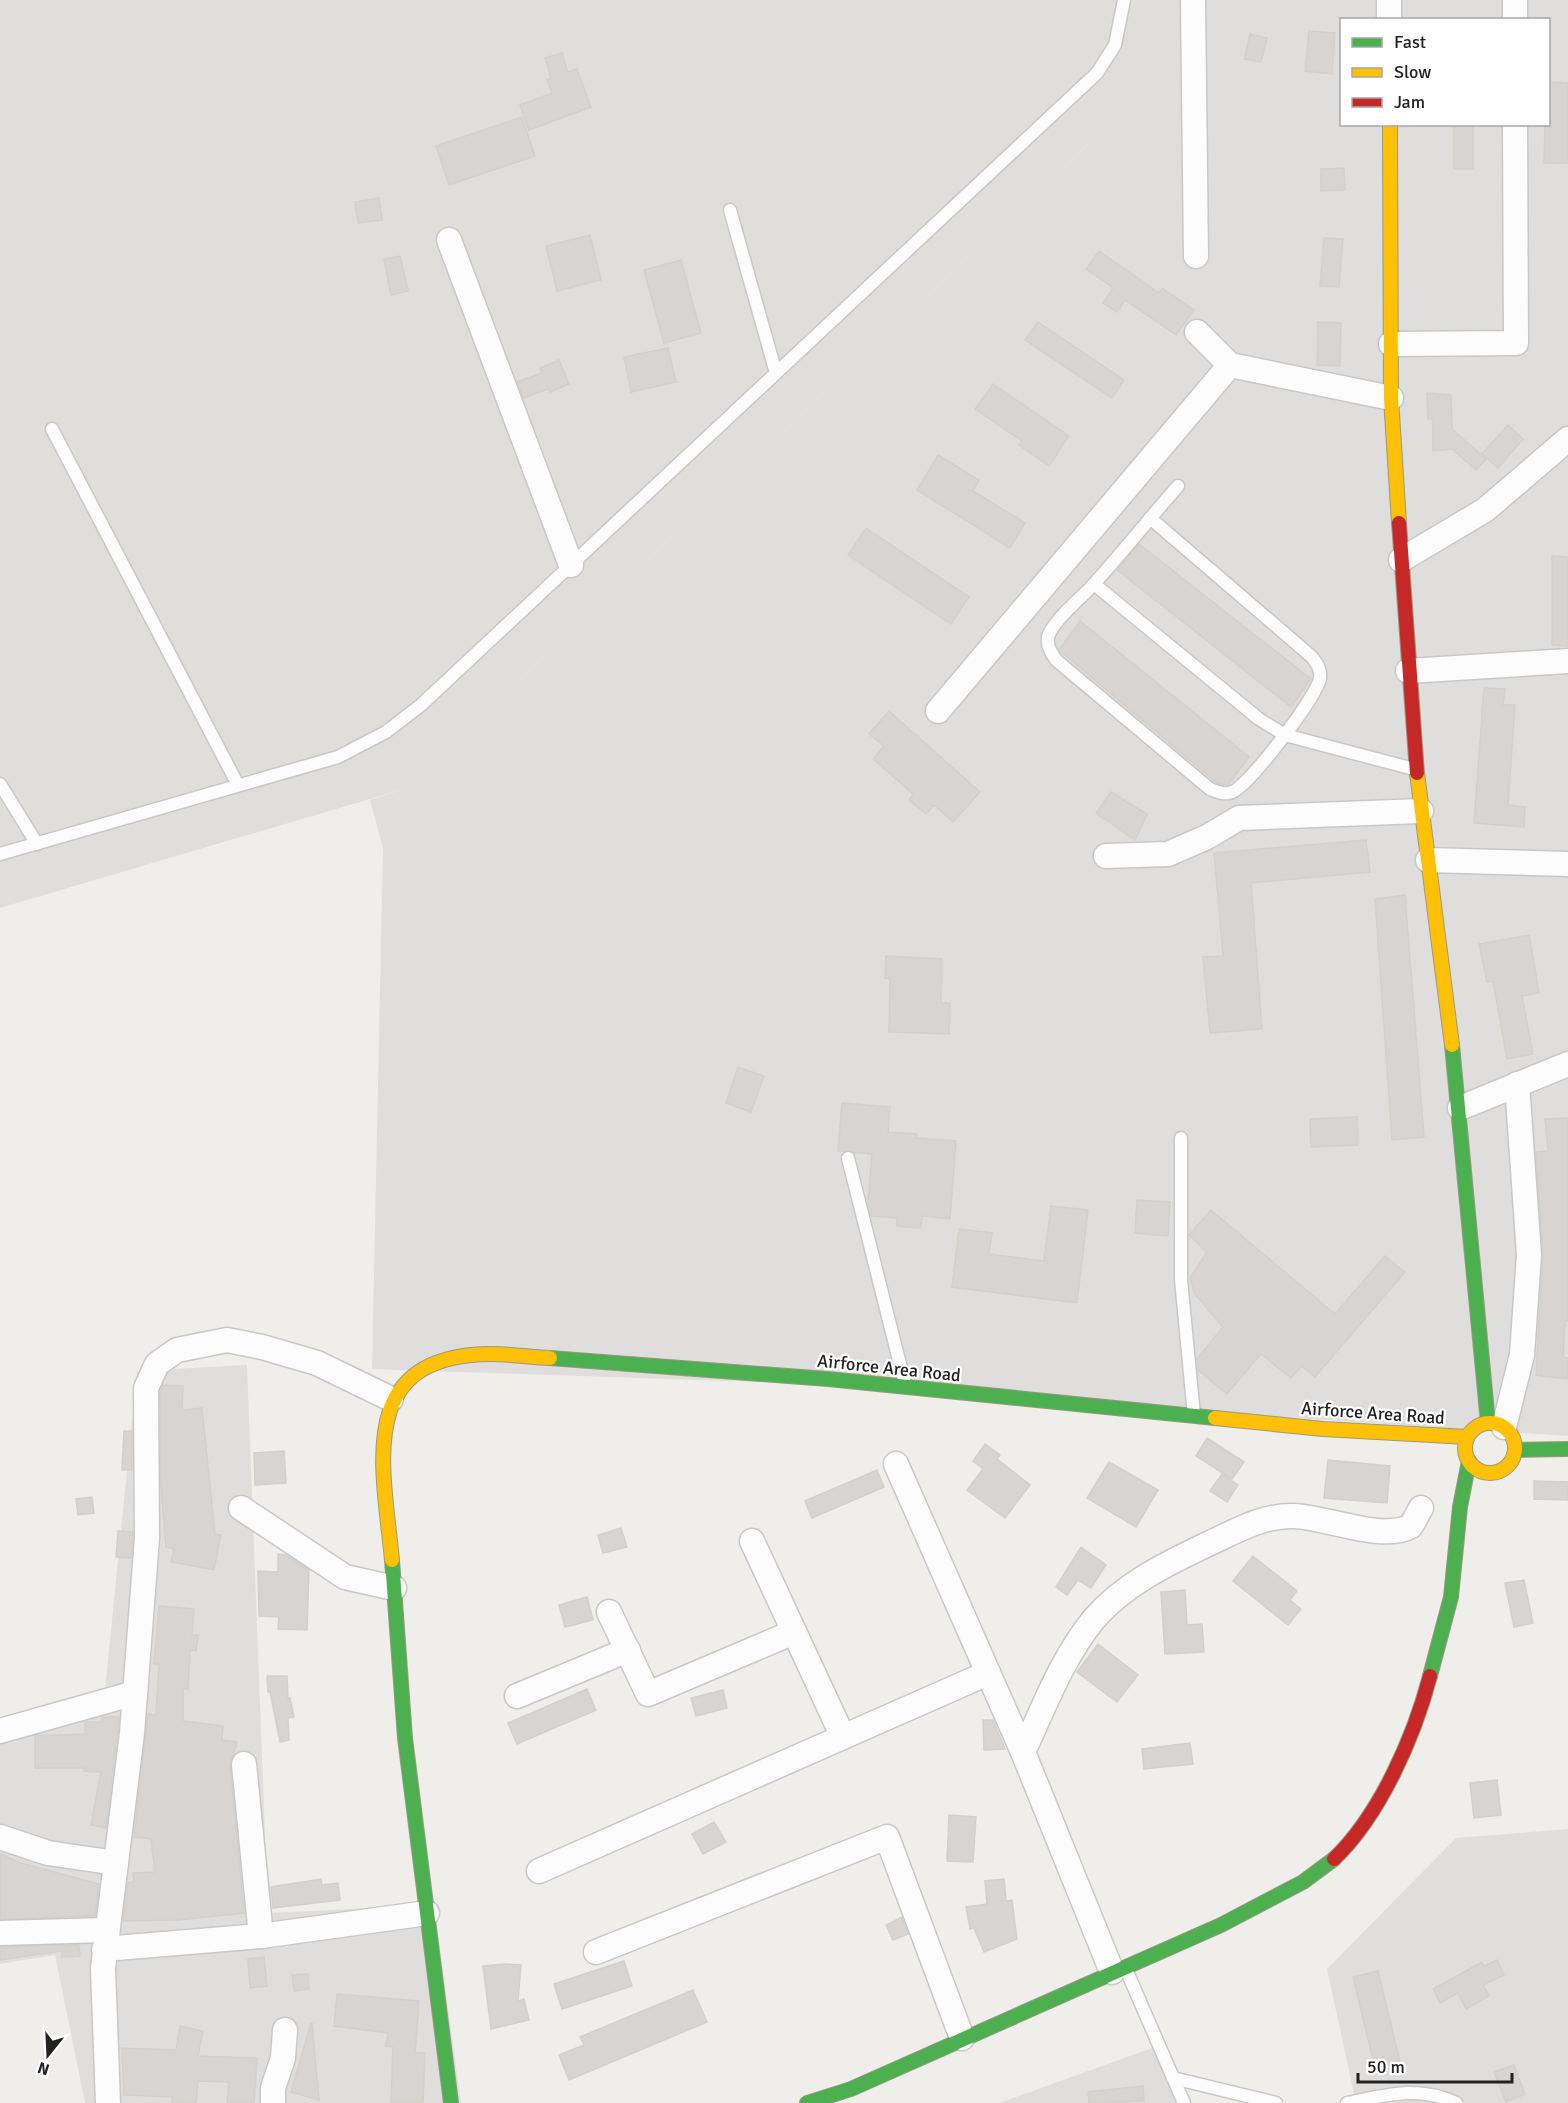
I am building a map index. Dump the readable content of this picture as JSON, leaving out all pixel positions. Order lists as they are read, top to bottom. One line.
{"streets":{"street":["Airforce Area Road"]},"legend":["Fast","Slow","Jam"],"scale_bar":"50 m","north":"bottom"}
